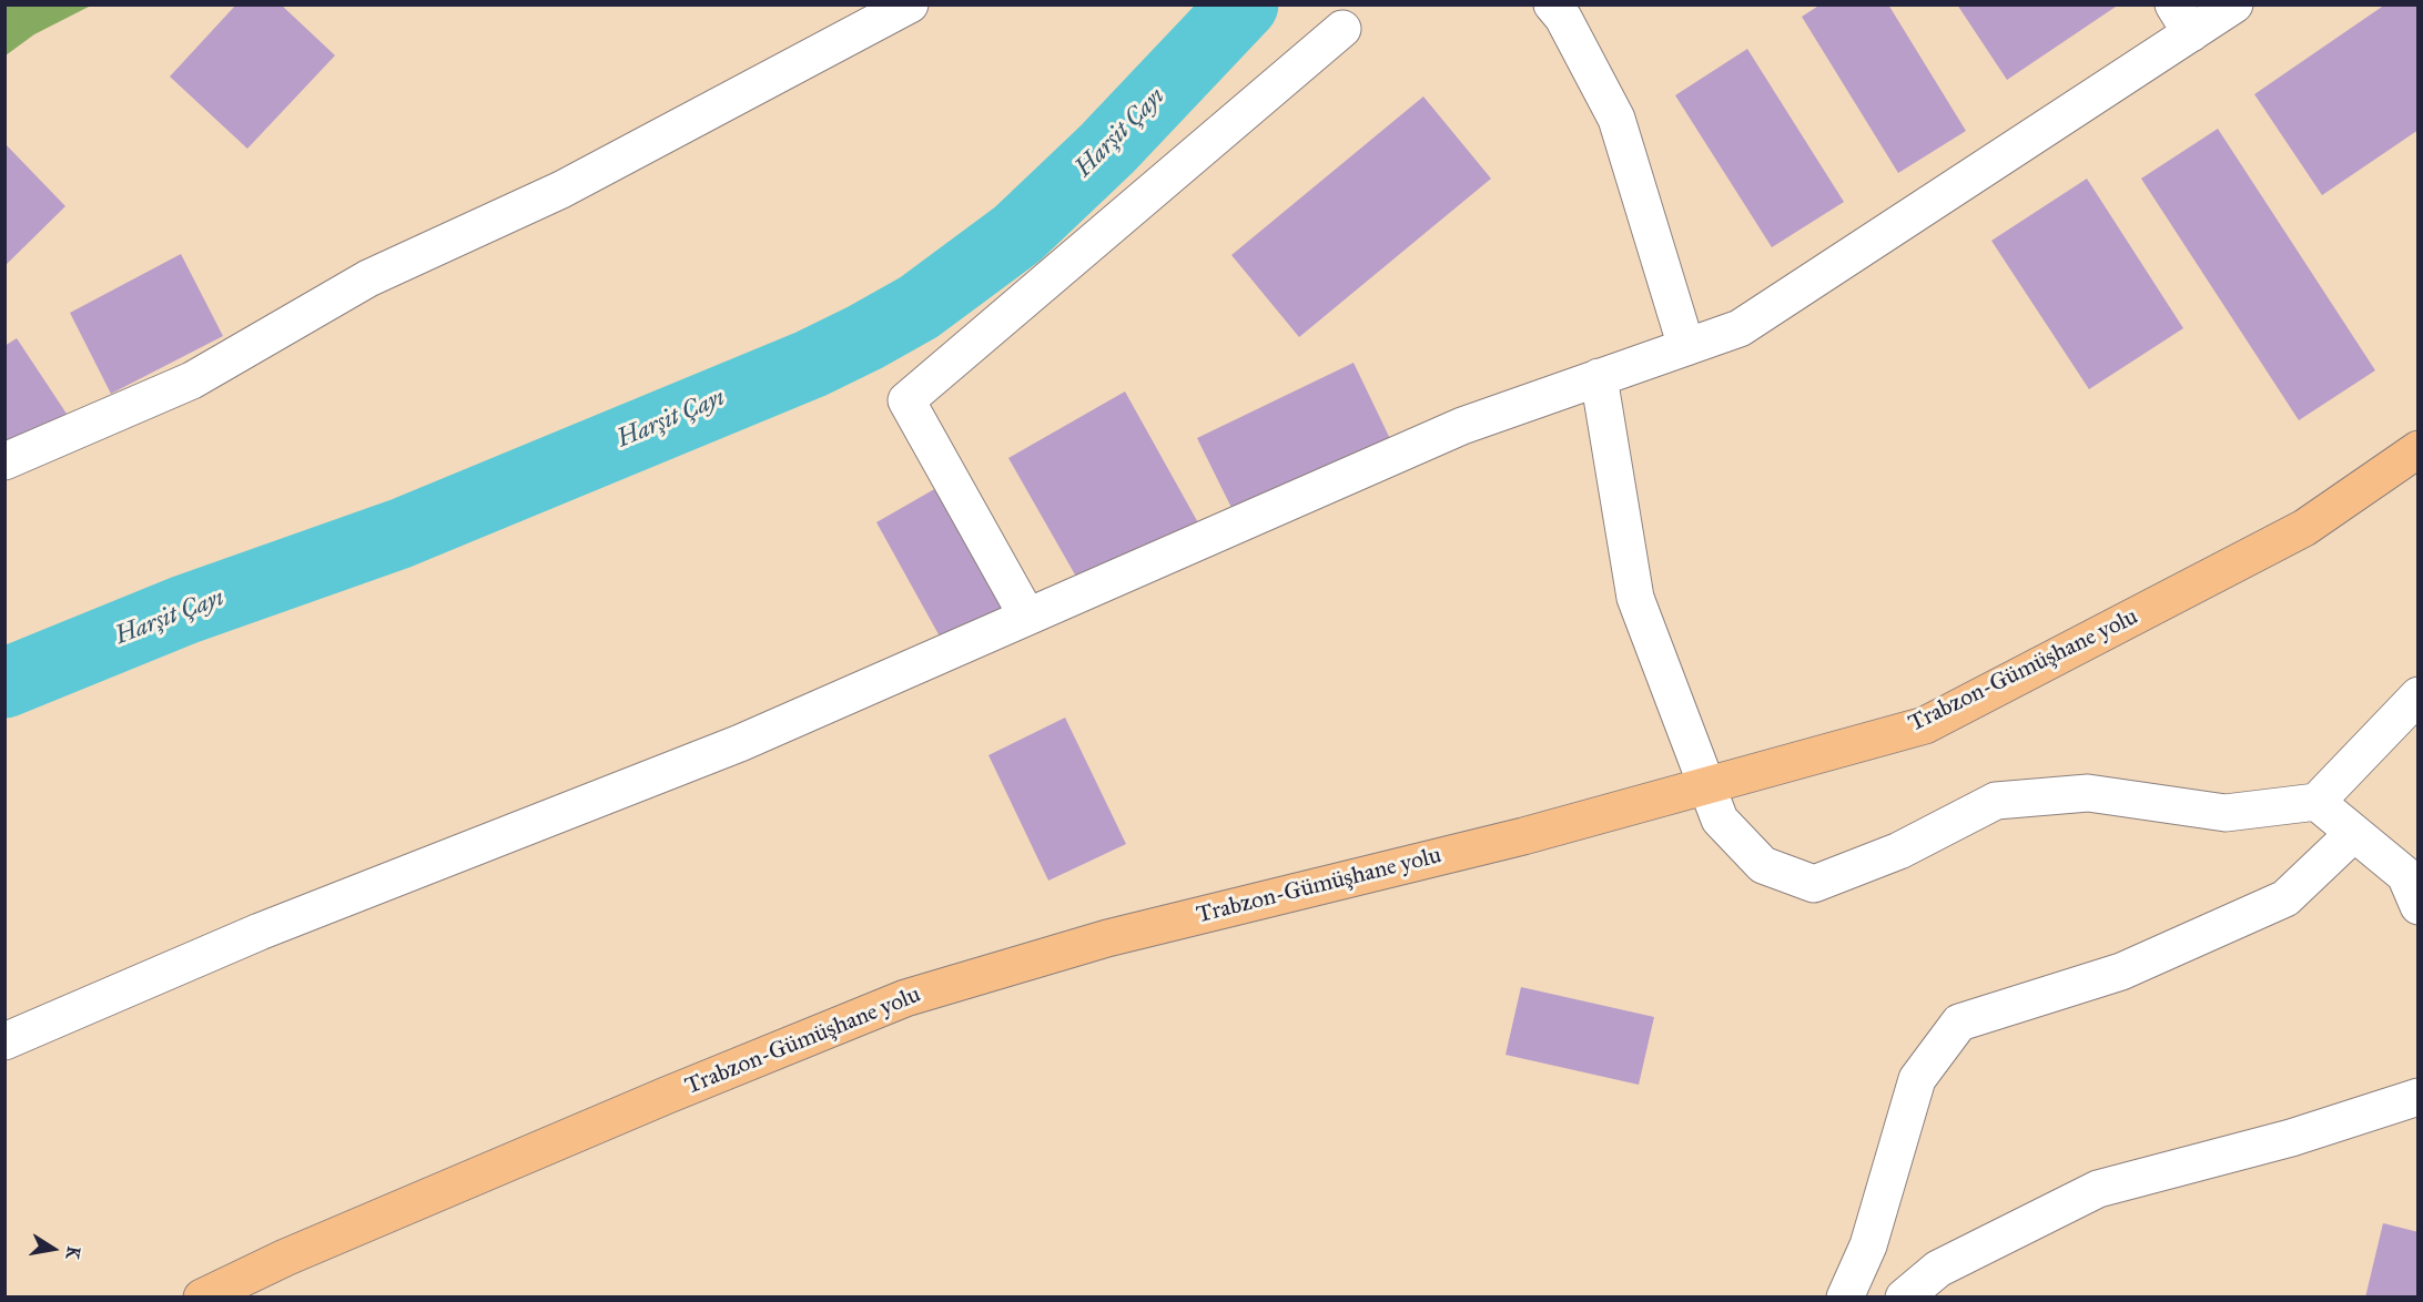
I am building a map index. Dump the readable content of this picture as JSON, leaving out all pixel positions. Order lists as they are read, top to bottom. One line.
{"streets":{"main road":["Trabzon-Gümüşhane yolu"]},"water":["Harşit Çayı"],"north":"right"}
